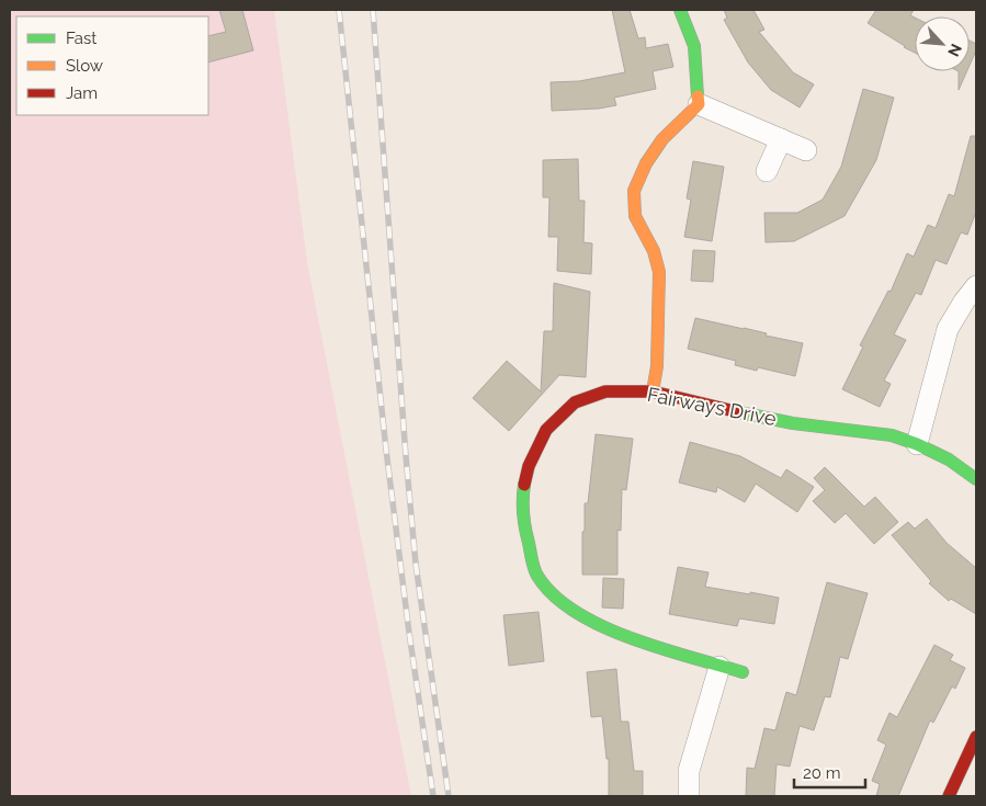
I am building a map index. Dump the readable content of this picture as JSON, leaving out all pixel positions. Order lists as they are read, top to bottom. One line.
{"streets":{"street":["Fairways Drive"]},"legend":["Fast","Slow","Jam"],"scale_bar":"20 m","north":"bottom right"}
